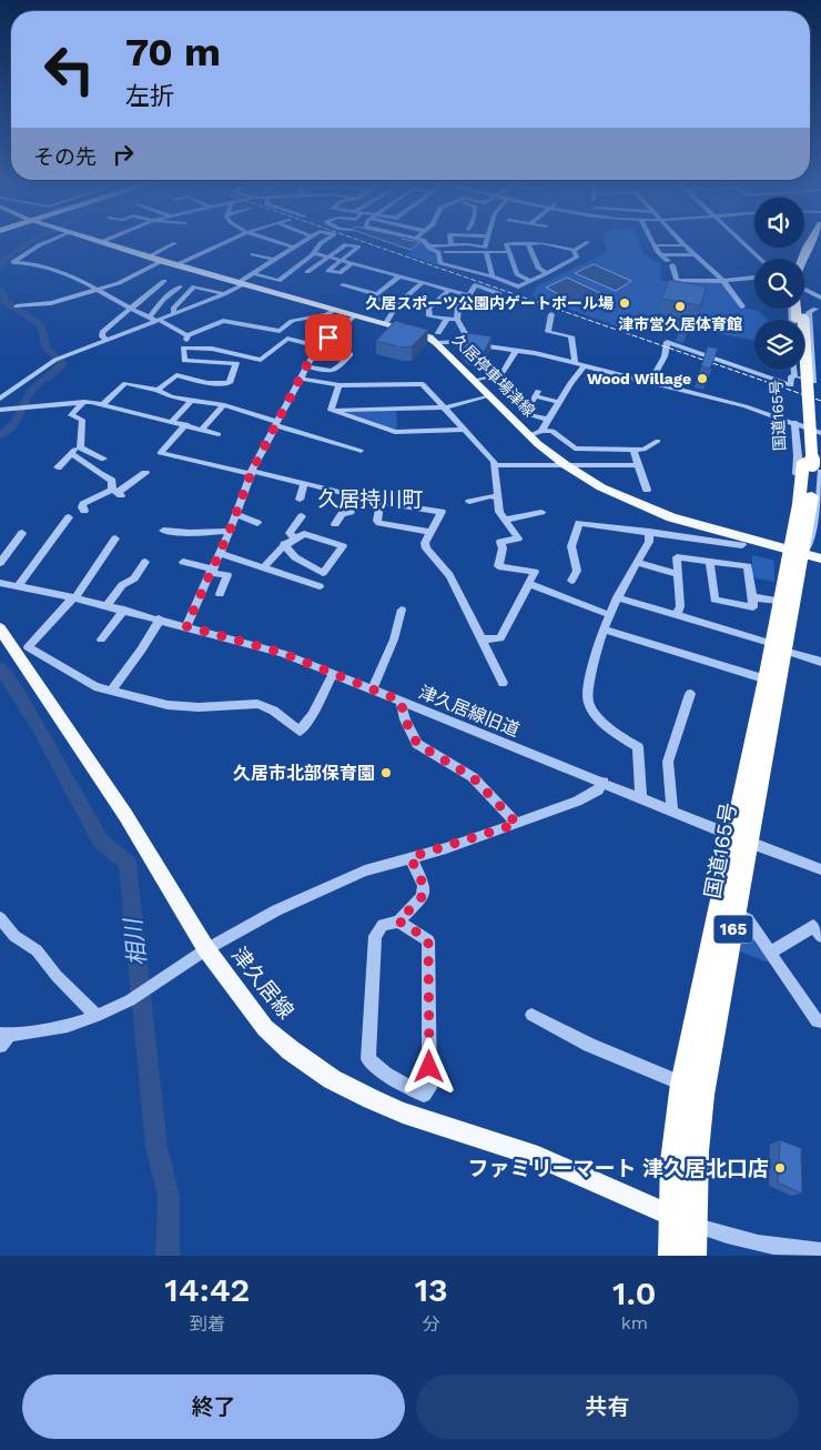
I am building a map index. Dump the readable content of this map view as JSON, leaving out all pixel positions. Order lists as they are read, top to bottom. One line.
{"streets":{"highway":["国道165号","165"],"main road":["久居停車場津線","津久居線"],"street":["津久居線旧道"]},"crossings":[["久居停車場津線","国道165号"],["国道165号","津久居線旧道"],["国道165号","津久居線"]],"districts":["久居持川町"],"water":["相川"],"places":["久居スポーツ公園内ゲートボール場","津市営久居体育館","Wood Willage","久居市北部保育園","ファミリーマート 津久居北口店"],"page":{"turn":["70 m","左折"],"then":"その先","eta":["14:42","到着","13","分","1.0","km"],"buttons":["終了","共有"]}}
